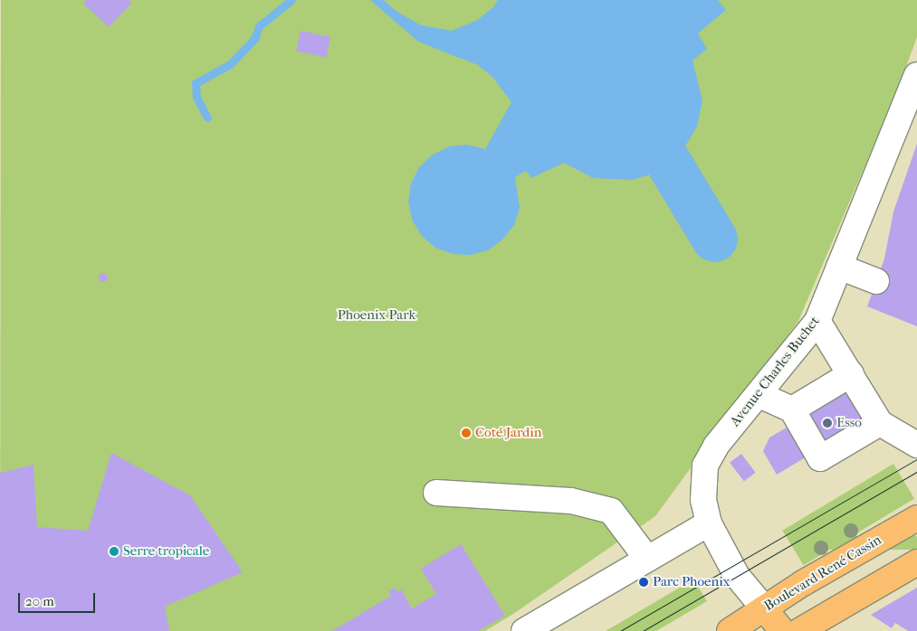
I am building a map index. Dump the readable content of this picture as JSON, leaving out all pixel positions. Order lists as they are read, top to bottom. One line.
{"streets":{"main road":["Boulevard René Cassin"],"street":["Avenue Charles Buchet"]},"crossings":[["Avenue Charles Buchet","Boulevard René Cassin"]],"parks":["Phoenix Park"],"places":["Esso","Coté Jardin","Serre tropicale","Parc Phoenix"],"scale_bar":"20 m"}
